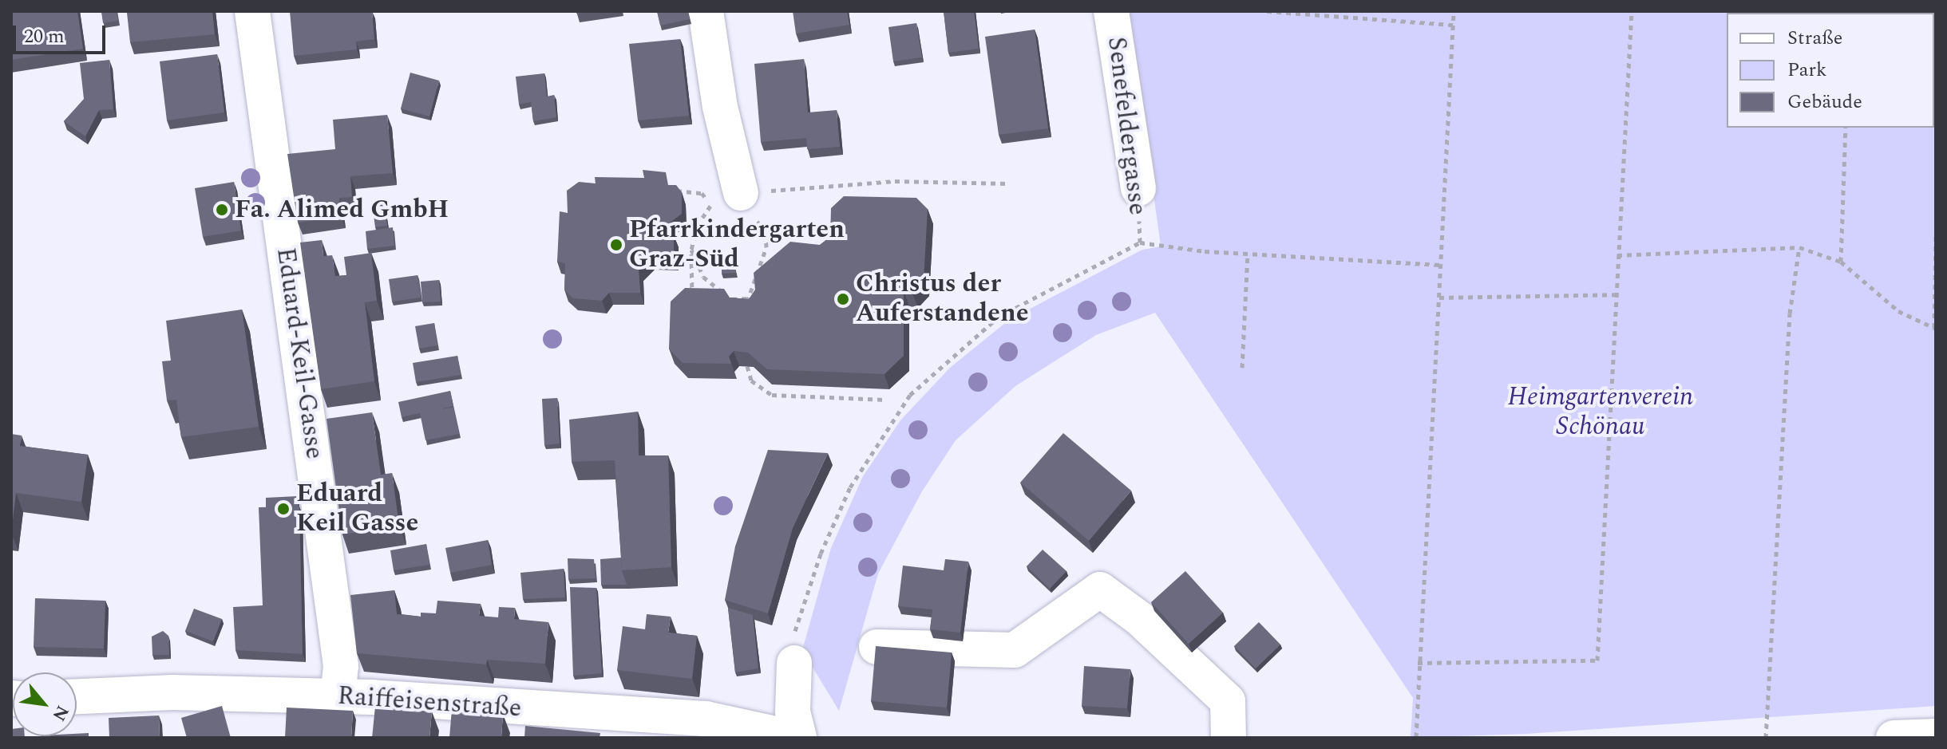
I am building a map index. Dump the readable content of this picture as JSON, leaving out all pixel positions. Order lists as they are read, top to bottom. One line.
{"streets":{"street":["Senefeldergasse","Eduard-Keil-Gasse","Raiffeisenstraße"]},"crossings":[["Eduard-Keil-Gasse","Raiffeisenstraße"]],"parks":["Heimgartenverein Schönau"],"places":["Fa. Alimed GmbH","Pfarrkindergarten Graz-Süd","Christus der Auferstandene","Eduard Keil Gasse"],"legend":["Straße","Park","Gebäude"],"scale_bar":"20 m","north":"bottom right"}
